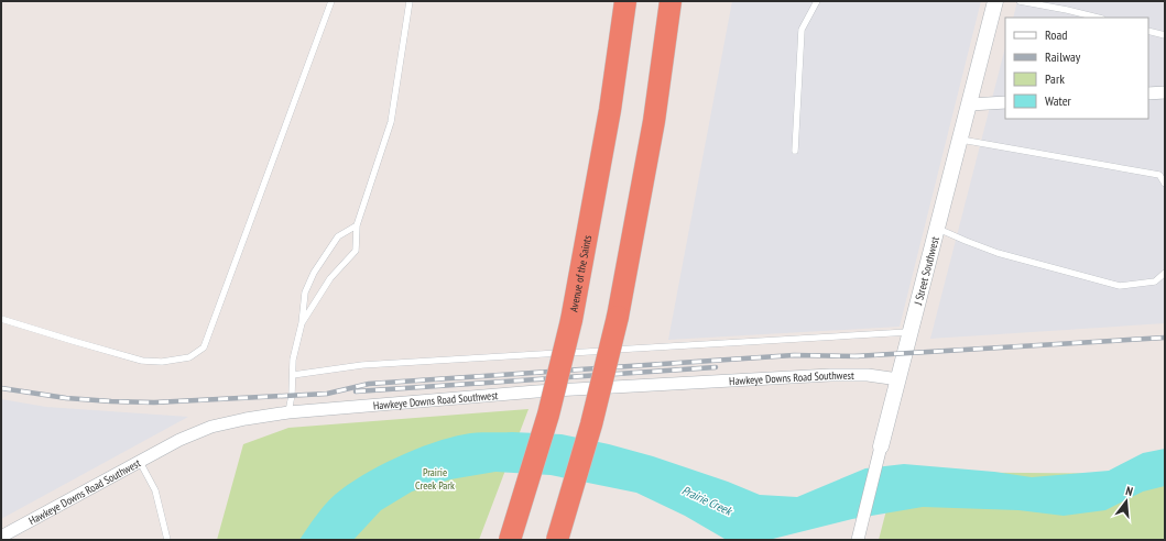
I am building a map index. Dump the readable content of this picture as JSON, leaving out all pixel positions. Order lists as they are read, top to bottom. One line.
{"streets":{"highway":["Avenue of the Saints"],"street":["J Street Southwest","Hawkeye Downs Road Southwest"]},"crossings":[["J Street Southwest","Hawkeye Downs Road Southwest"]],"water":["Prairie Creek"],"parks":["Prairie Creek Park"],"legend":["Road","Railway","Park","Water"],"north":"top"}
